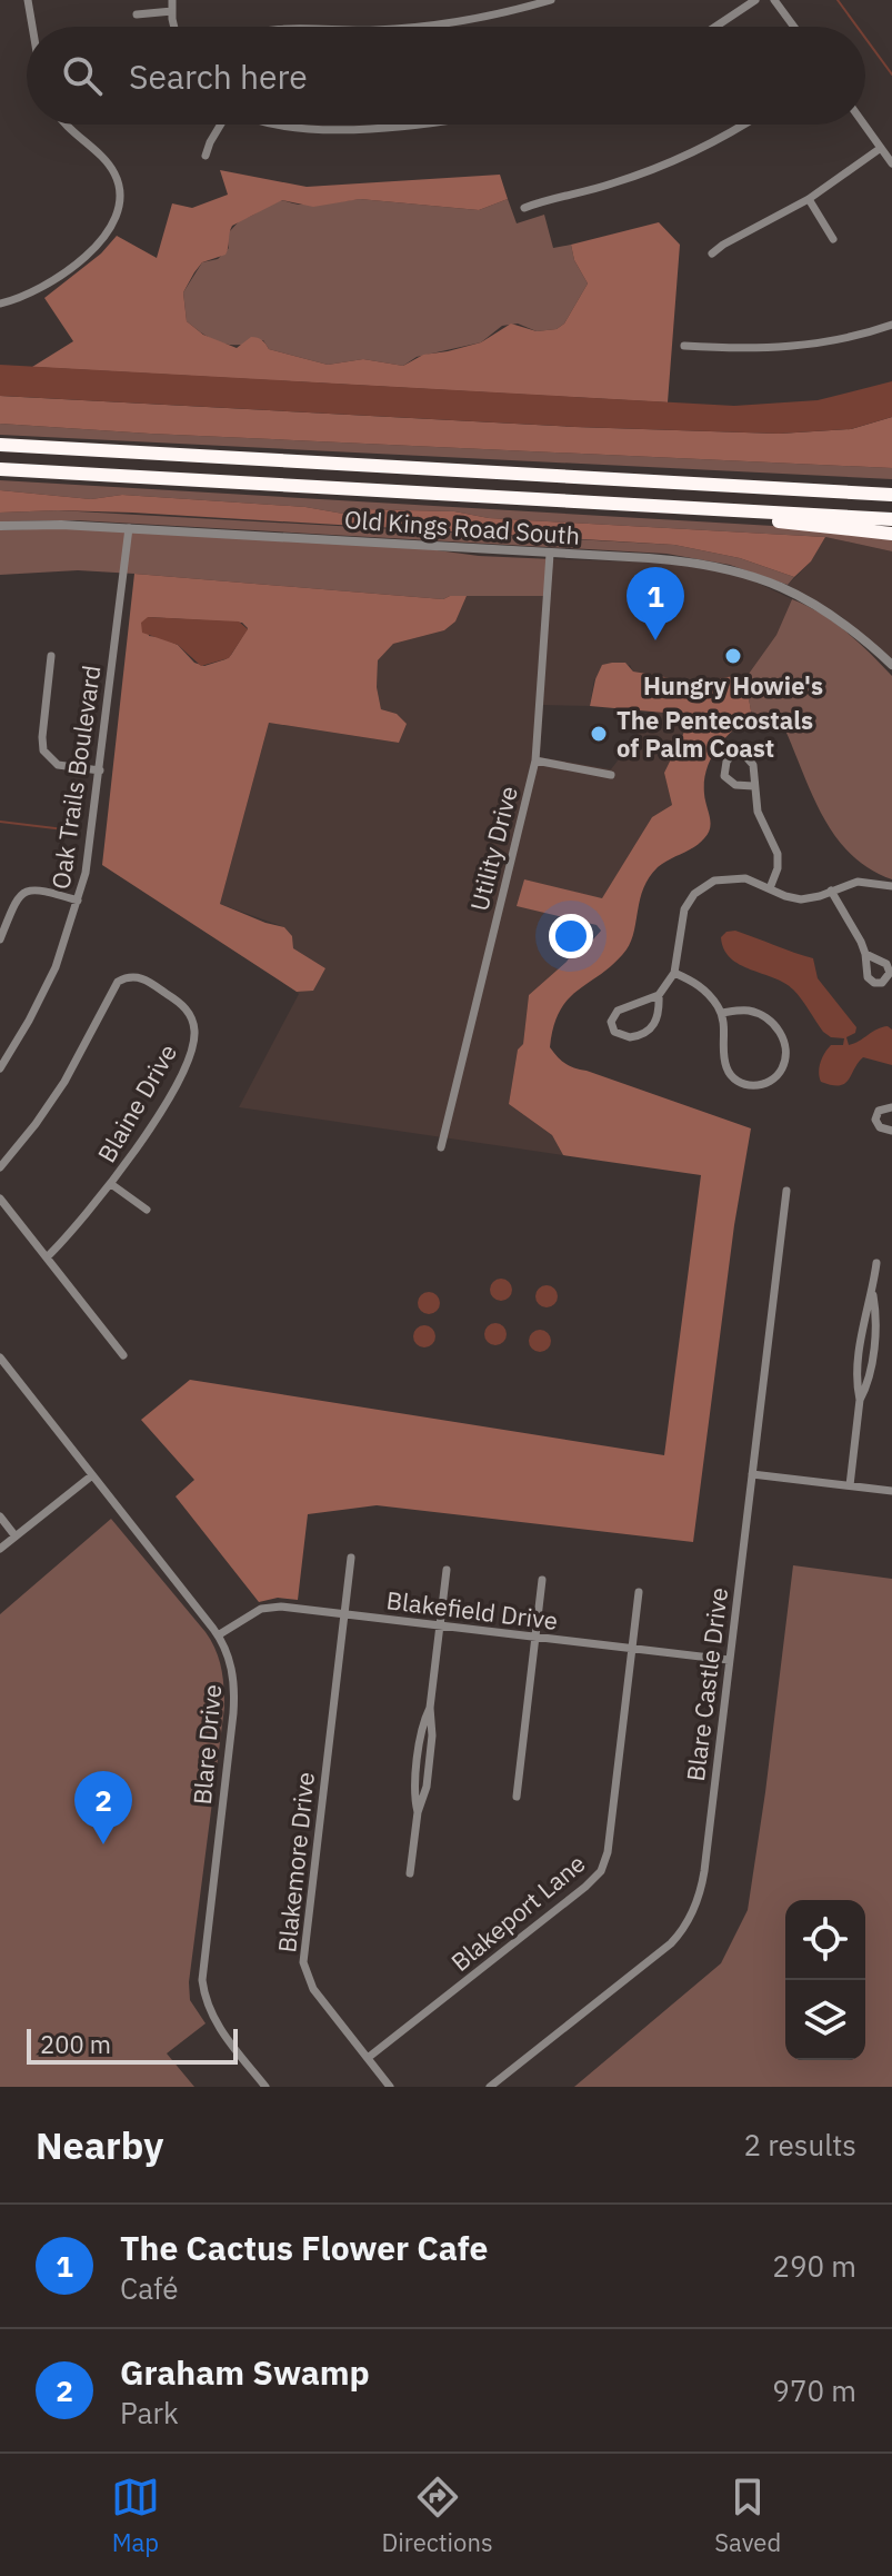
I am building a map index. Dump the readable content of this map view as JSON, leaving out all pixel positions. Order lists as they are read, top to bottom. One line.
{"streets":{"street":["Old Kings Road South","Oak Trails Boulevard","Utility Drive","Blaine Drive","Blakefield Drive","Blare Castle Drive","Blare Drive","Blakemore Drive","Blakeport Lane"]},"crossings":[["Old Kings Road South","Oak Trails Boulevard"],["Old Kings Road South","Utility Drive"],["Blakefield Drive","Blare Castle Drive"],["Blakefield Drive","Blare Drive"],["Blakefield Drive","Blakemore Drive"],["Blakefield Drive","Blakeport Lane"],["Blakemore Drive","Blakeport Lane"]],"places":["Hungry Howie's","The Pentecostals of Palm Coast"],"scale_bar":"200 m","page":{"search":"Search here","pins":["1","2"],"scale":"200 m","heading":["Nearby","2 results"],"list":[{"mark":"1","name":"The Cactus Flower Cafe","note":"Café","value":"290 m"},{"mark":"2","name":"Graham Swamp","note":"Park","value":"970 m"}],"nav":["Map","Directions","Saved"]}}
